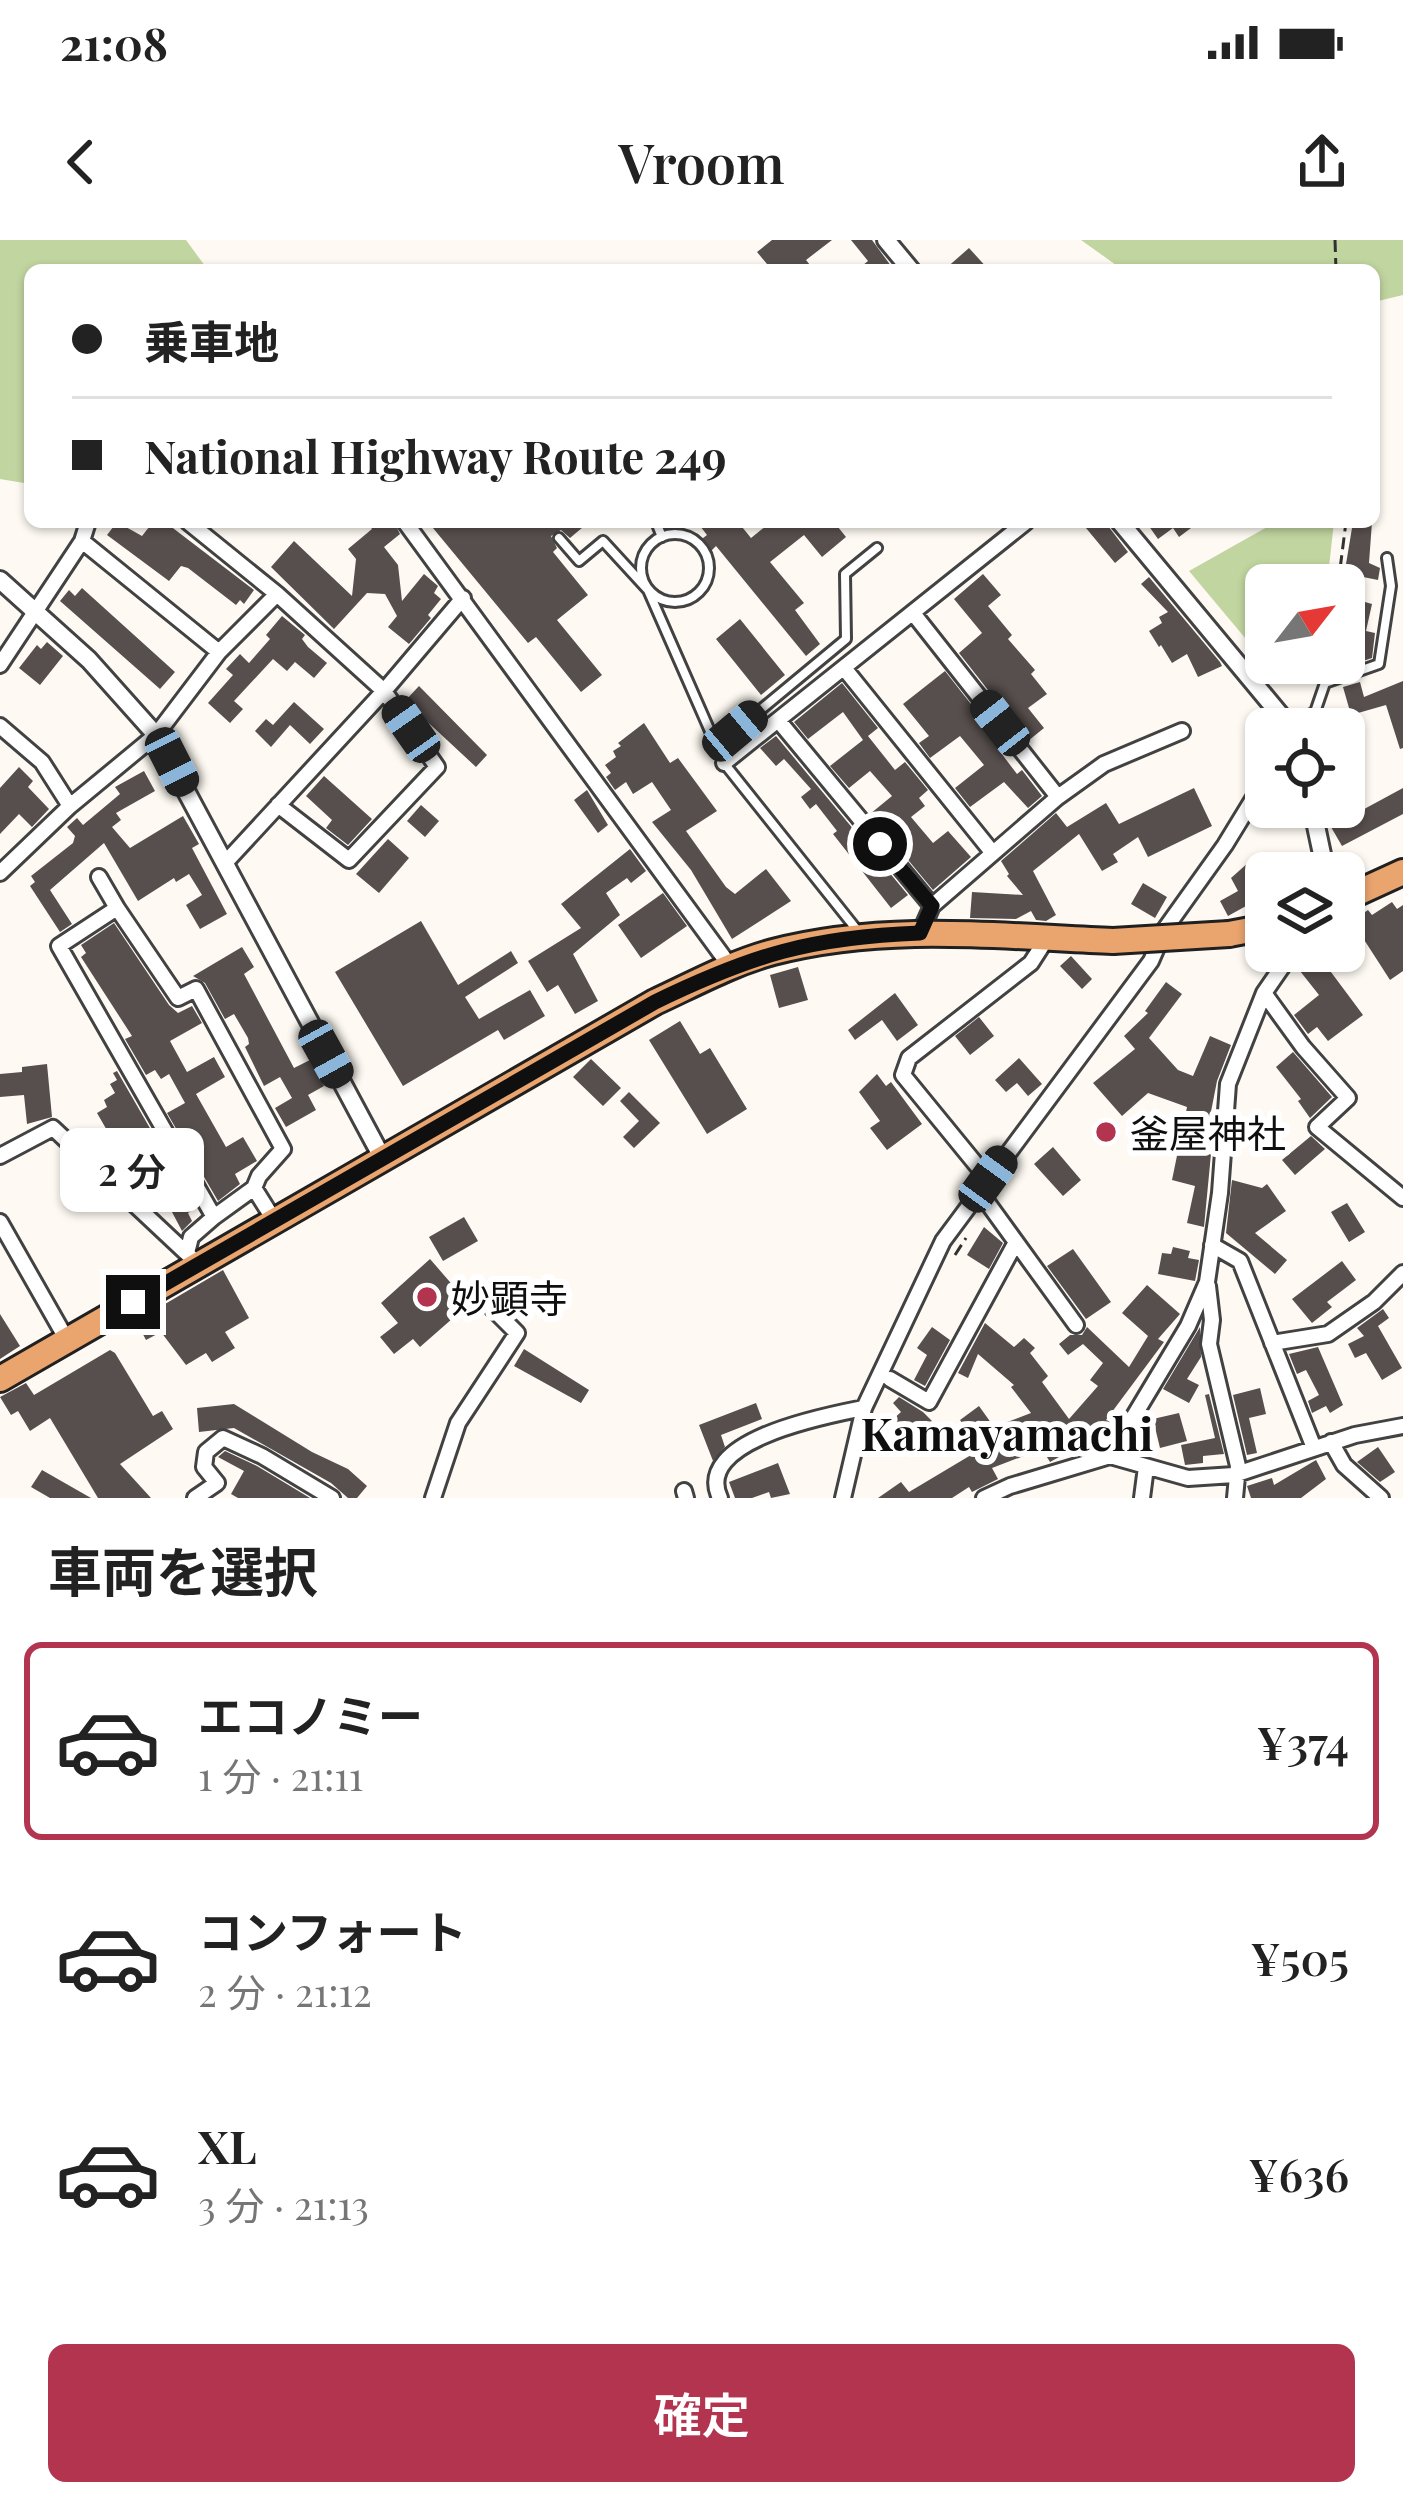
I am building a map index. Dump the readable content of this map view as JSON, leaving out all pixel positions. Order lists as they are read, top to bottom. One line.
{"districts":["Kamayamachi"],"places":["釜屋神社","妙顕寺"],"north":"top right","page":{"status":"21:08","header":"Vroom","banner":["乗車地","National Highway Route 249"],"bubble":"2 分","heading":"車両を選択","list":[{"name":"エコノミー","note":"1 分 · 21:11","value":"¥374"},{"name":"コンフォート","note":"2 分 · 21:12","value":"¥505"},{"name":"XL","note":"3 分 · 21:13","value":"¥636"}],"buttons":"確定"}}
